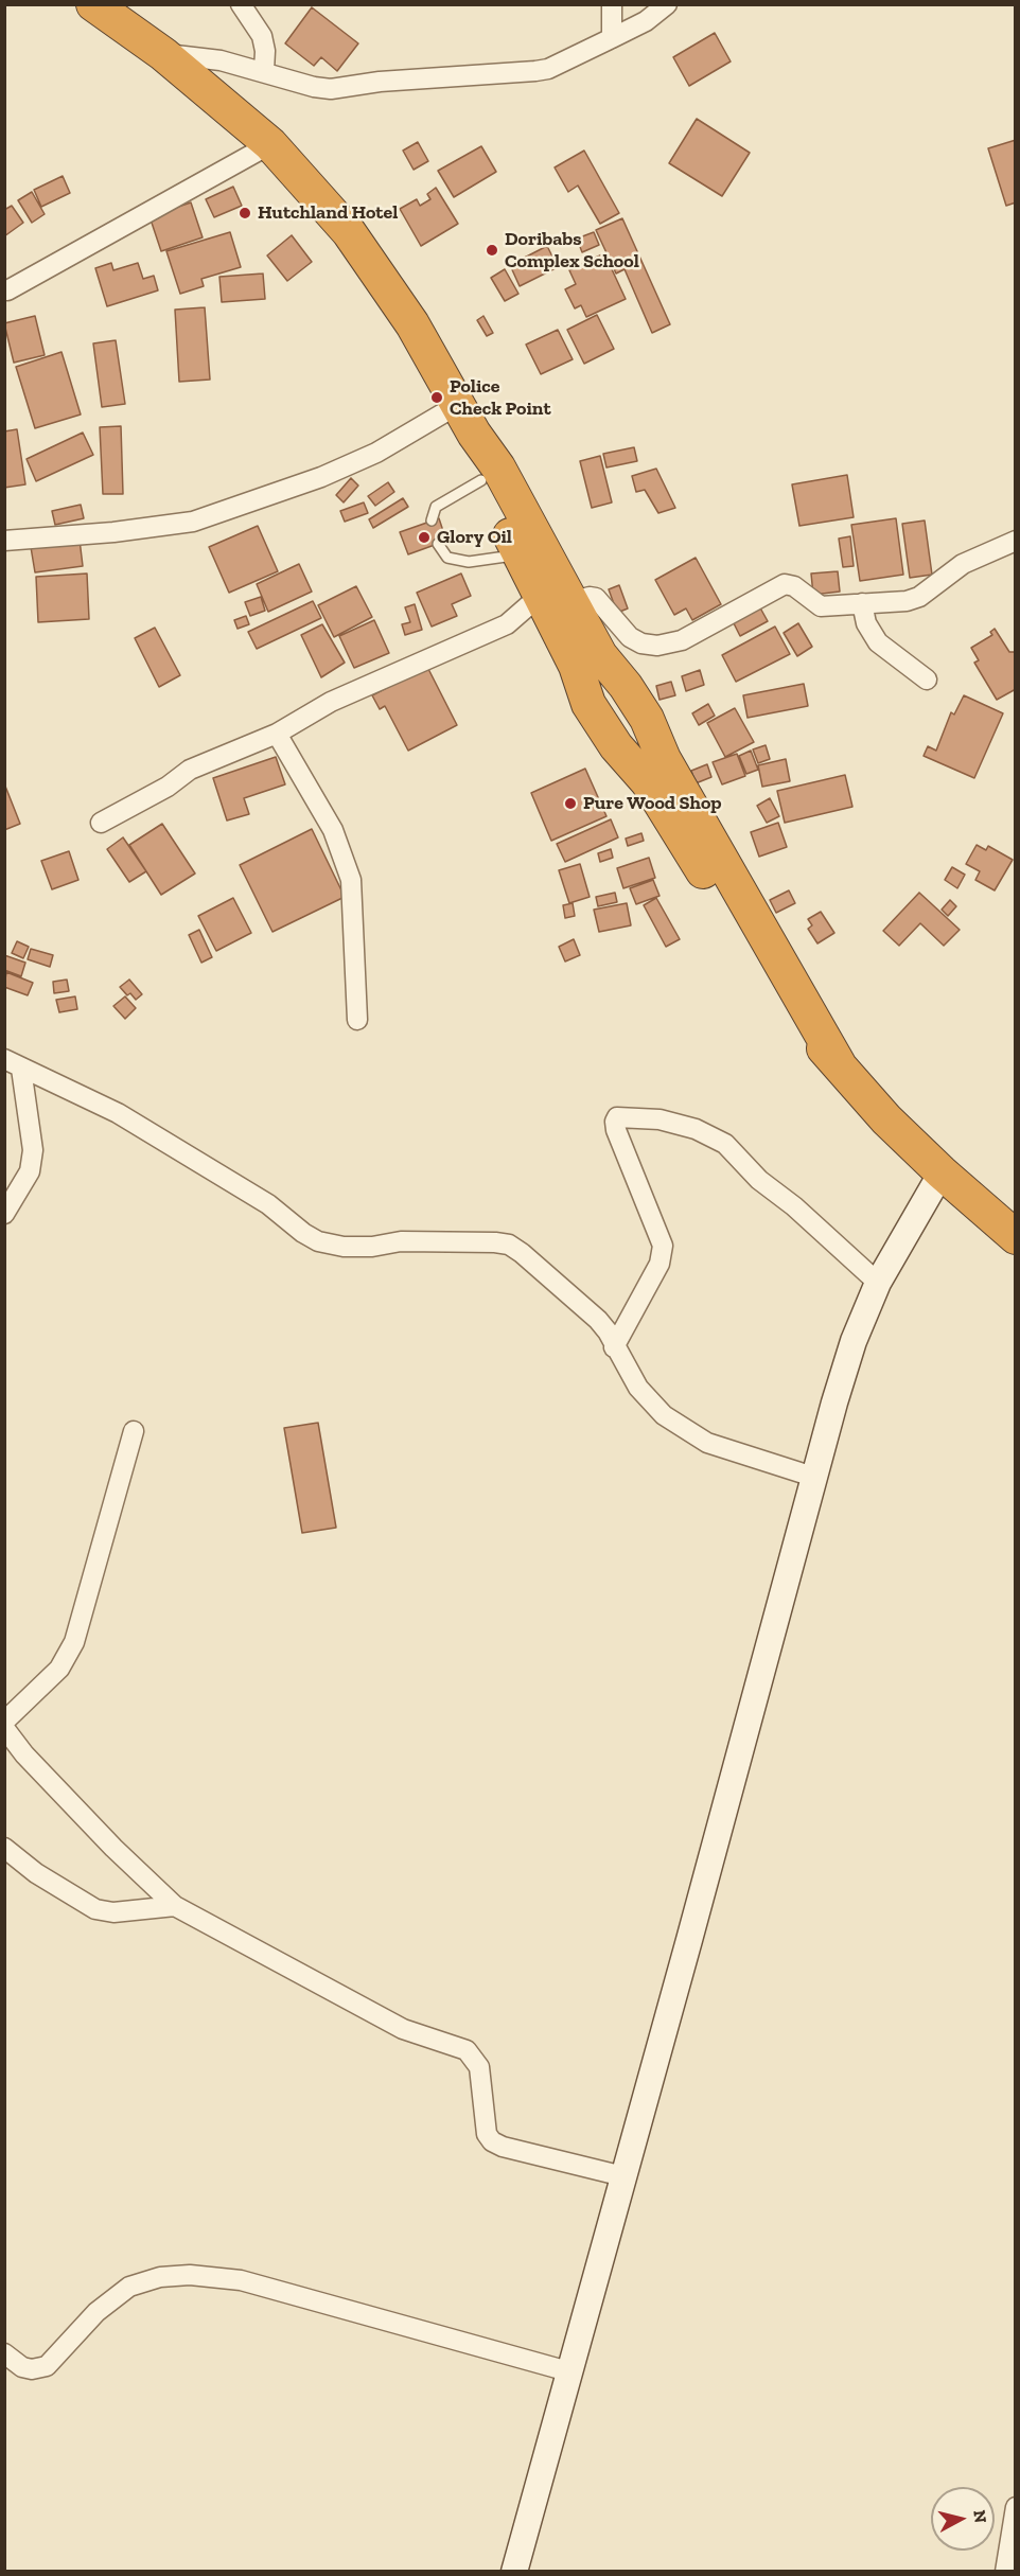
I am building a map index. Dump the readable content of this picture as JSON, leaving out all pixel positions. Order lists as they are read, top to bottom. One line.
{"places":["Hutchland Hotel","Doribabs Complex School","Police Check Point","Glory Oil","Pure Wood Shop"],"north":"right"}
